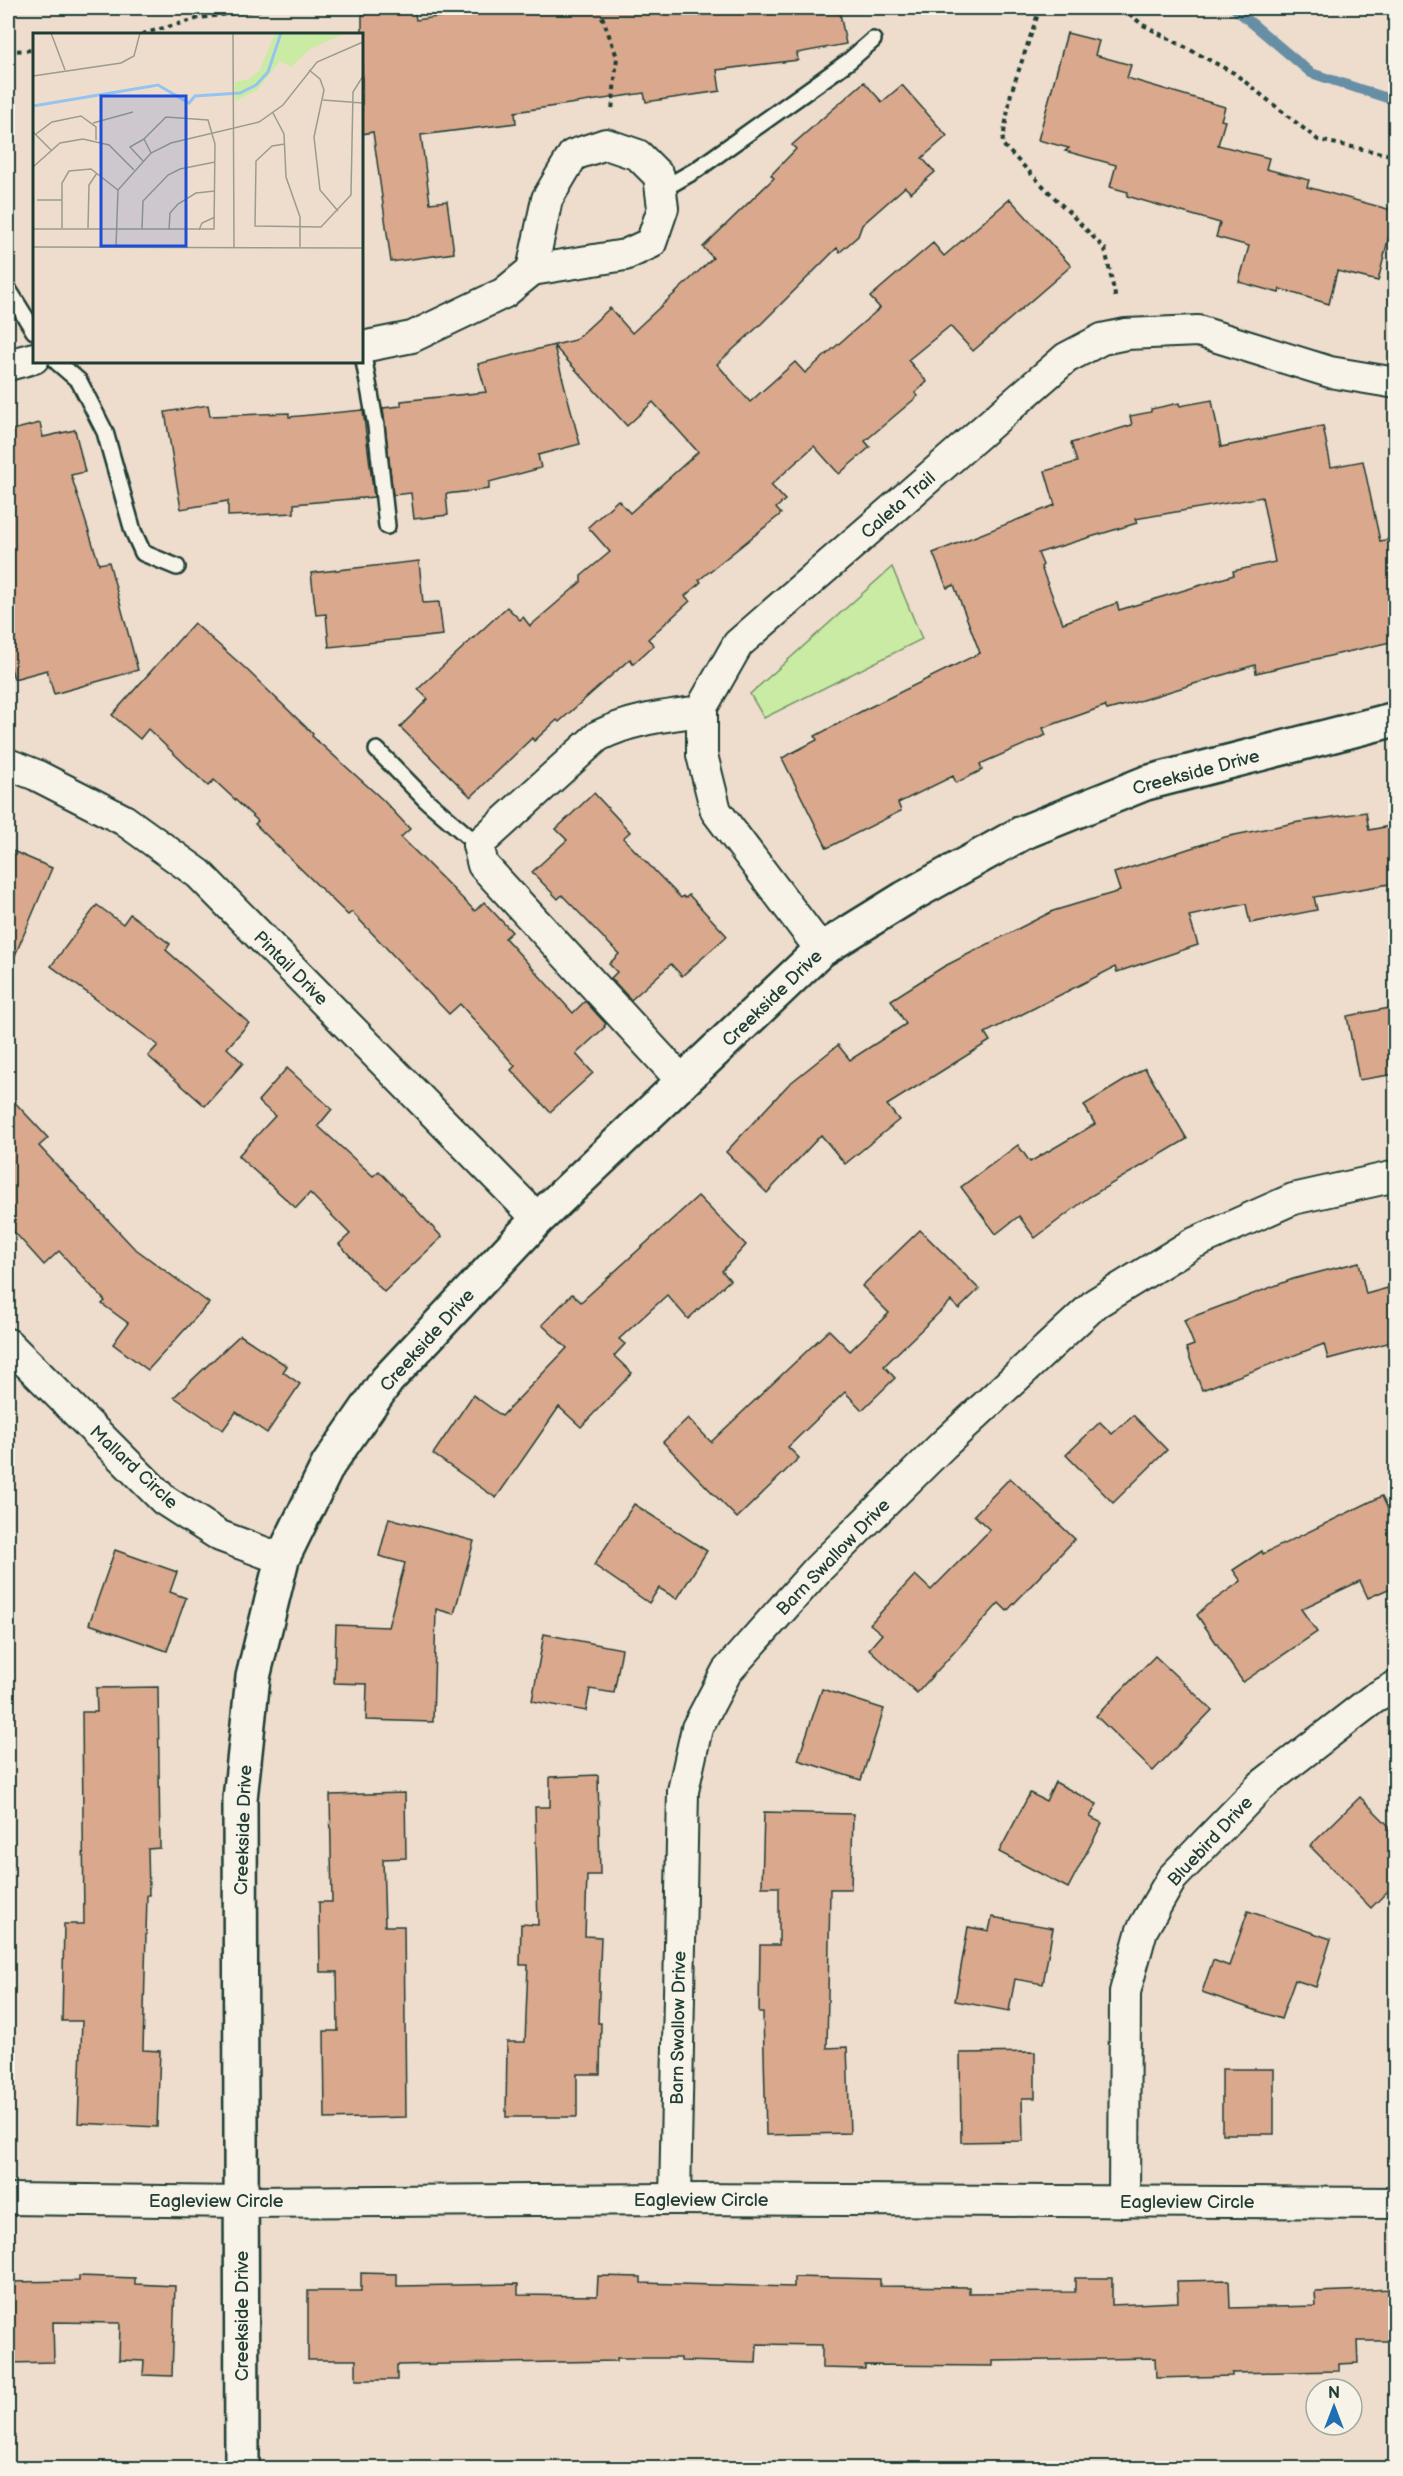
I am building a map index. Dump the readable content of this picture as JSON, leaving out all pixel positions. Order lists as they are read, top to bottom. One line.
{"streets":{"street":["Caleta Trail","Creekside Drive","Pintail Drive","Mallard Circle","Barn Swallow Drive","Bluebird Drive","Eagleview Circle"]},"crossings":[["Caleta Trail","Creekside Drive"],["Creekside Drive","Pintail Drive"],["Creekside Drive","Mallard Circle"],["Creekside Drive","Eagleview Circle"],["Barn Swallow Drive","Eagleview Circle"],["Bluebird Drive","Eagleview Circle"]],"north":"top"}
